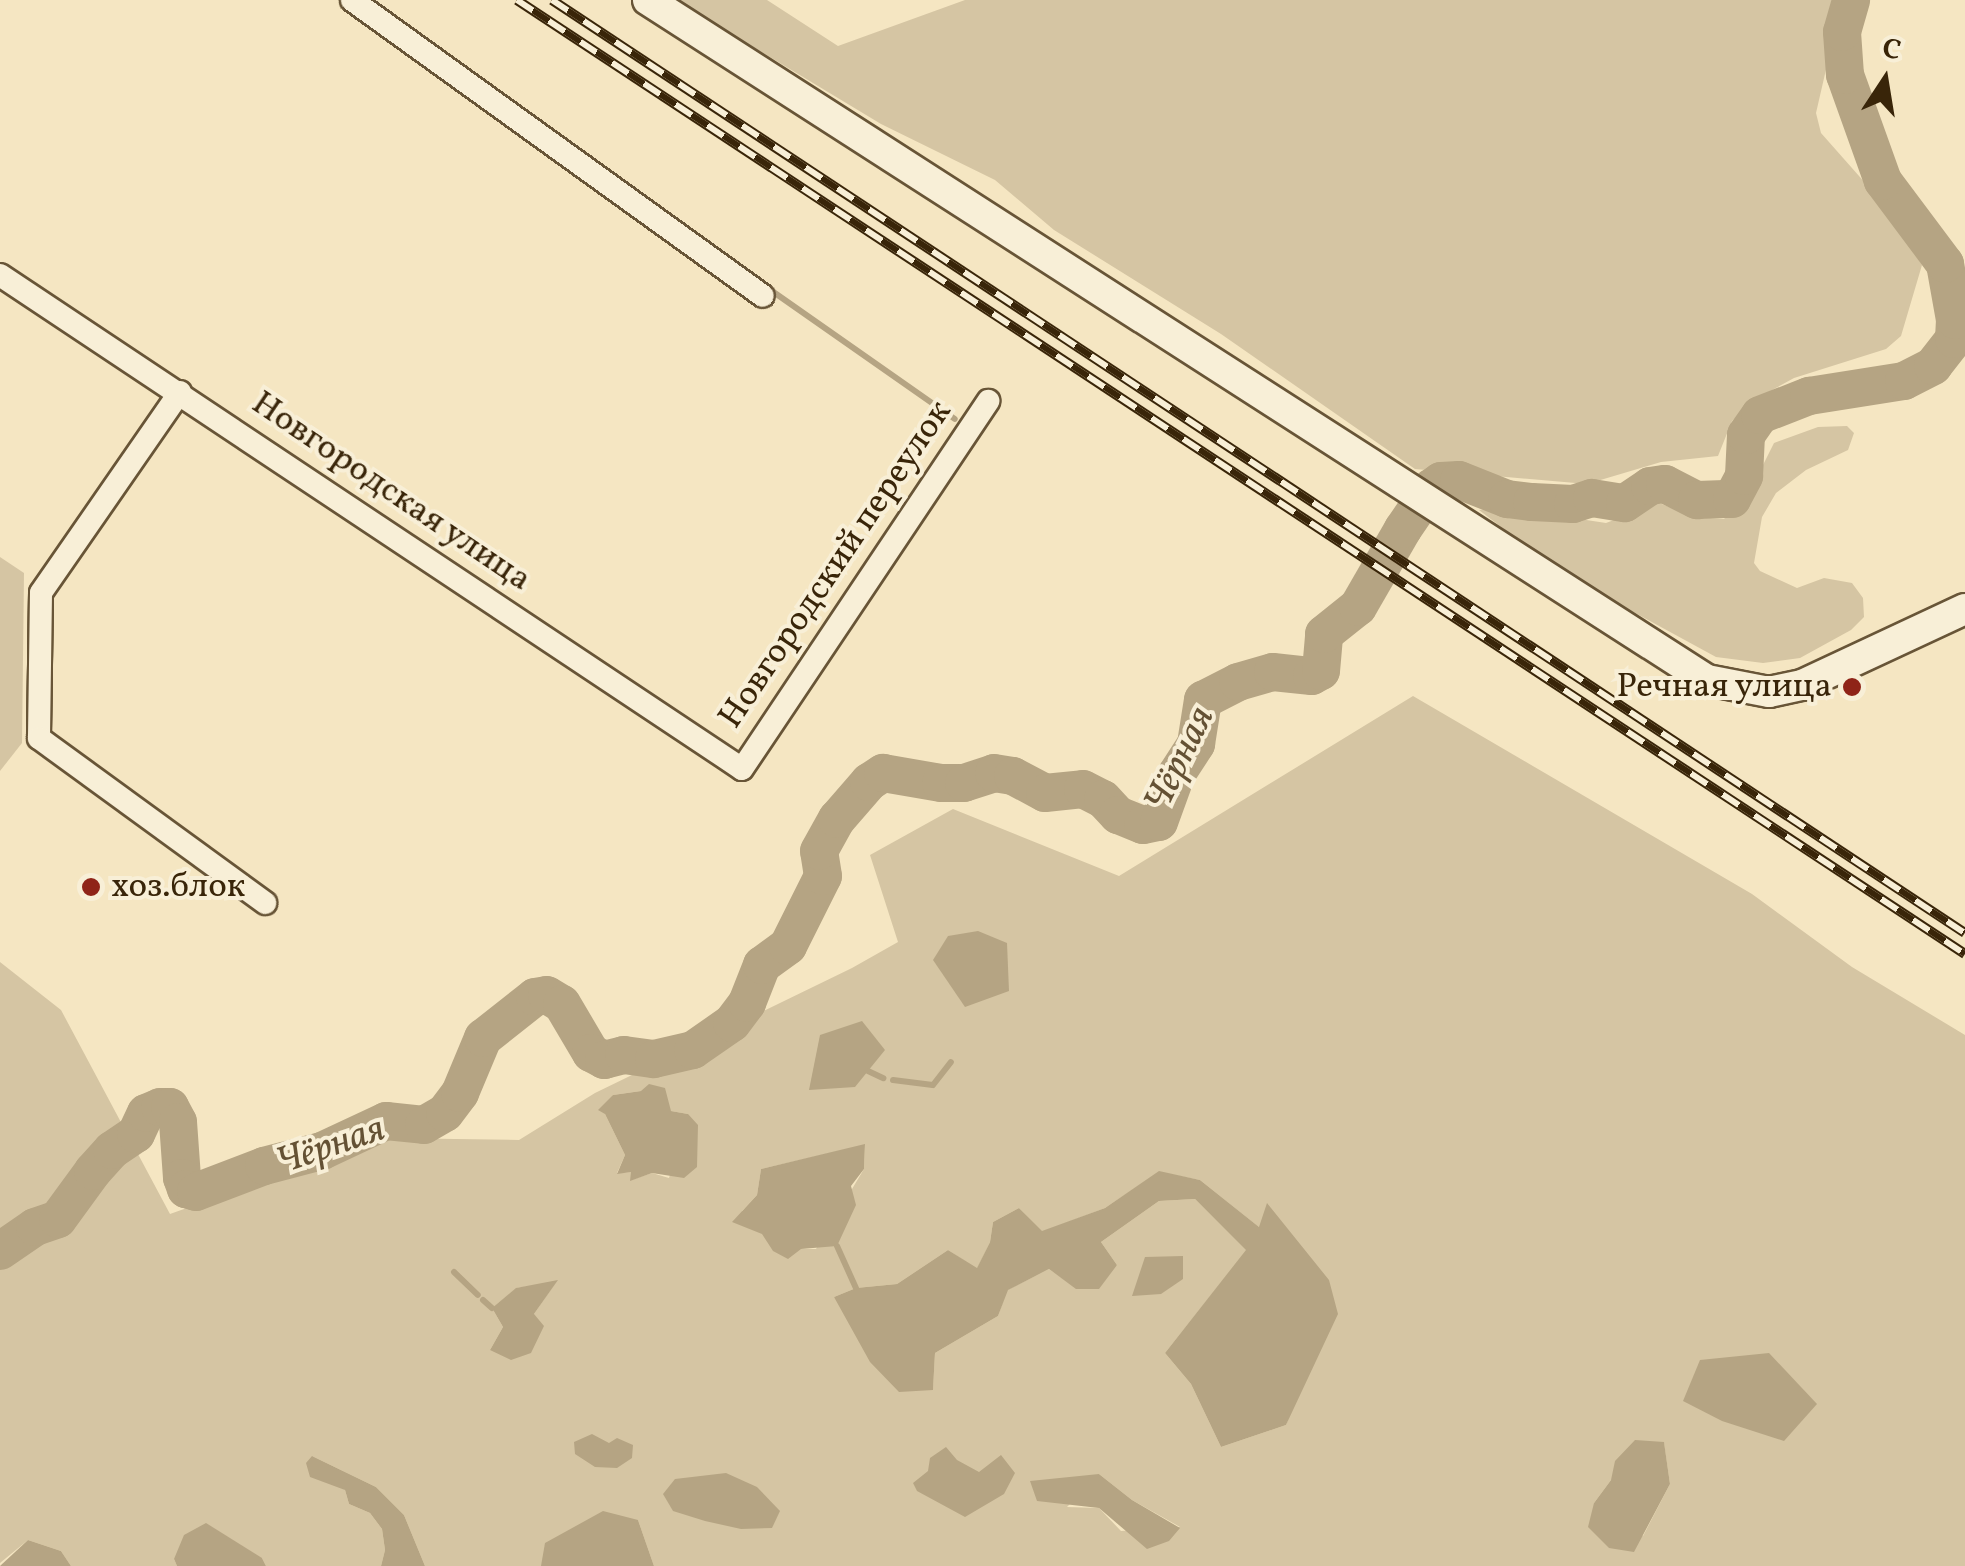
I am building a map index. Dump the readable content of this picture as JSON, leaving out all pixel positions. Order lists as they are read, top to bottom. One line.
{"streets":{"street":["Новгородская улица","Новгородский переулок"]},"crossings":[["Новгородская улица","Новгородский переулок"]],"water":["Чёрная"],"places":["Речная улица","хоз.блок"],"north":"top"}
